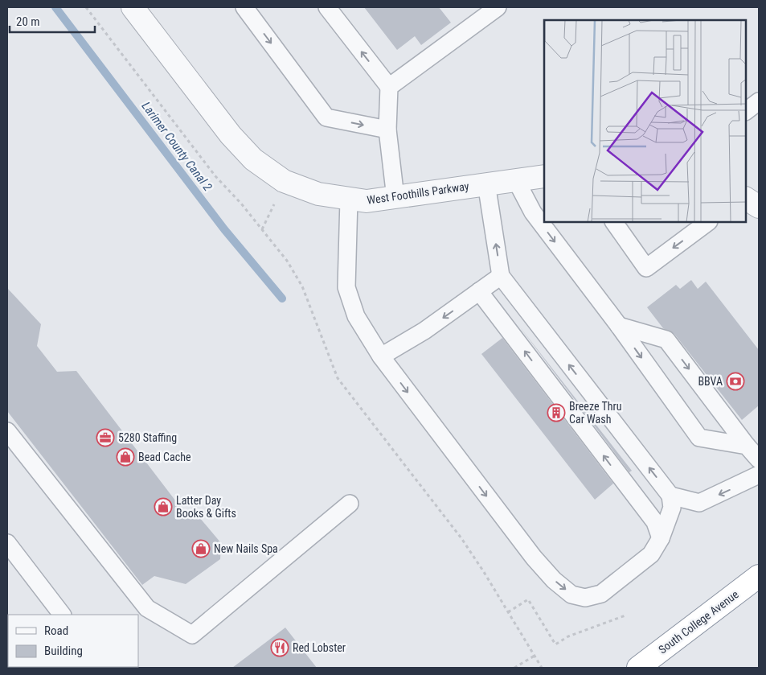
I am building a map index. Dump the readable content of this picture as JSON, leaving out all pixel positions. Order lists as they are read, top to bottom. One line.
{"streets":{"highway":["South College Avenue"],"street":["West Foothills Parkway"]},"water":["Larimer County Canal 2"],"places":{"bank":["BBVA"],"building":["Breeze Thru Car Wash"],"office":["5280 Staffing"],"shop":["Bead Cache","Latter Day Books & Gifts","New Nails Spa"],"restaurant":["Red Lobster"]},"legend":["Road","Building"],"scale_bar":"20 m"}
